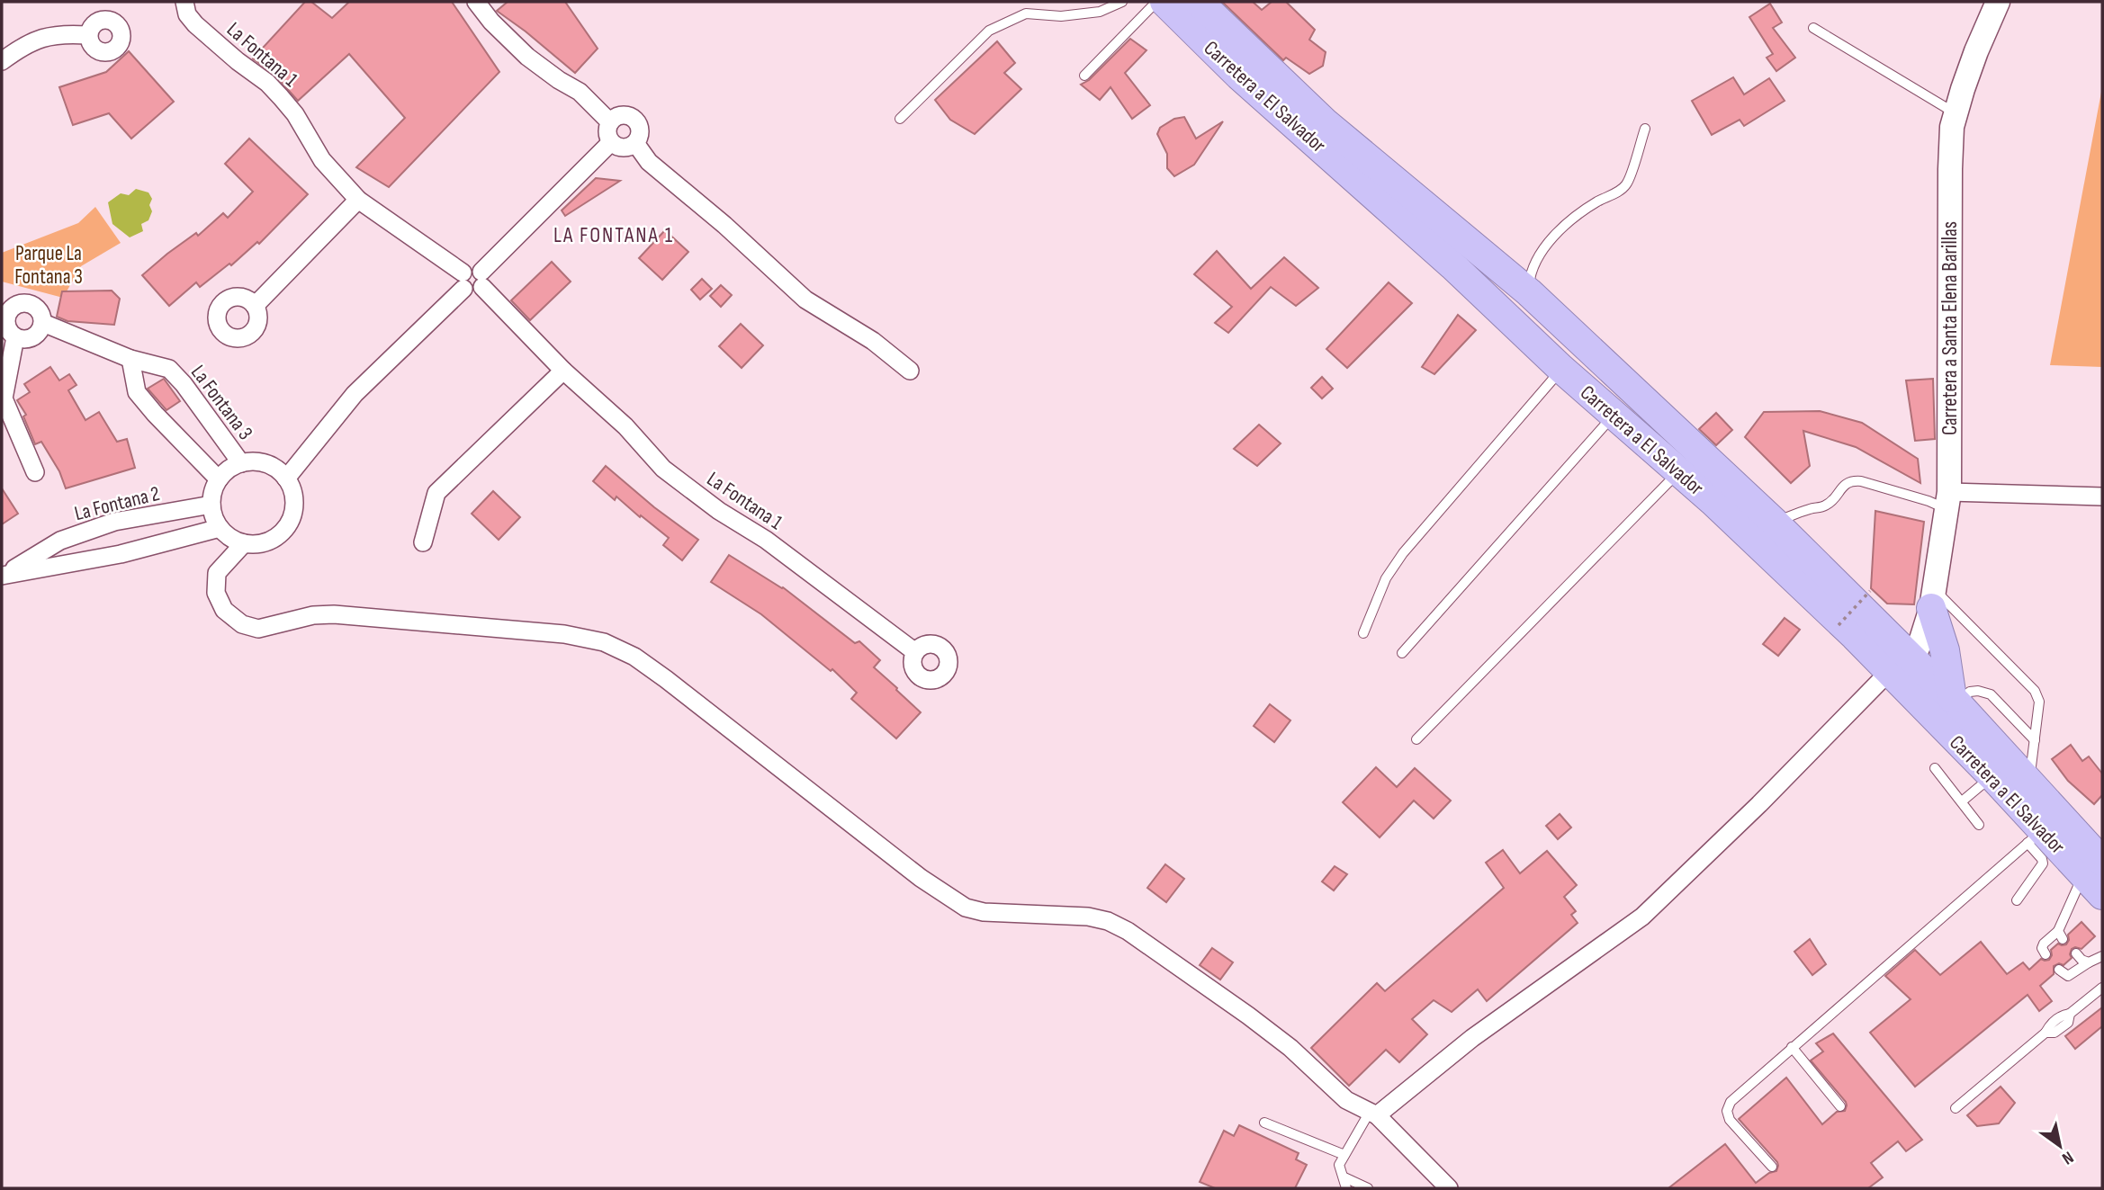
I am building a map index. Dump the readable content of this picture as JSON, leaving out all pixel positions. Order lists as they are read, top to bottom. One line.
{"streets":{"highway":["Carretera a El Salvador"],"main road":["Carretera a Santa Elena Barillas"],"street":["La Fontana 1","La Fontana 3","La Fontana 2"]},"crossings":[["La Fontana 3","La Fontana 2"]],"districts":["LA FONTANA 1"],"parks":["Parque La Fontana 3"],"north":"bottom right"}
